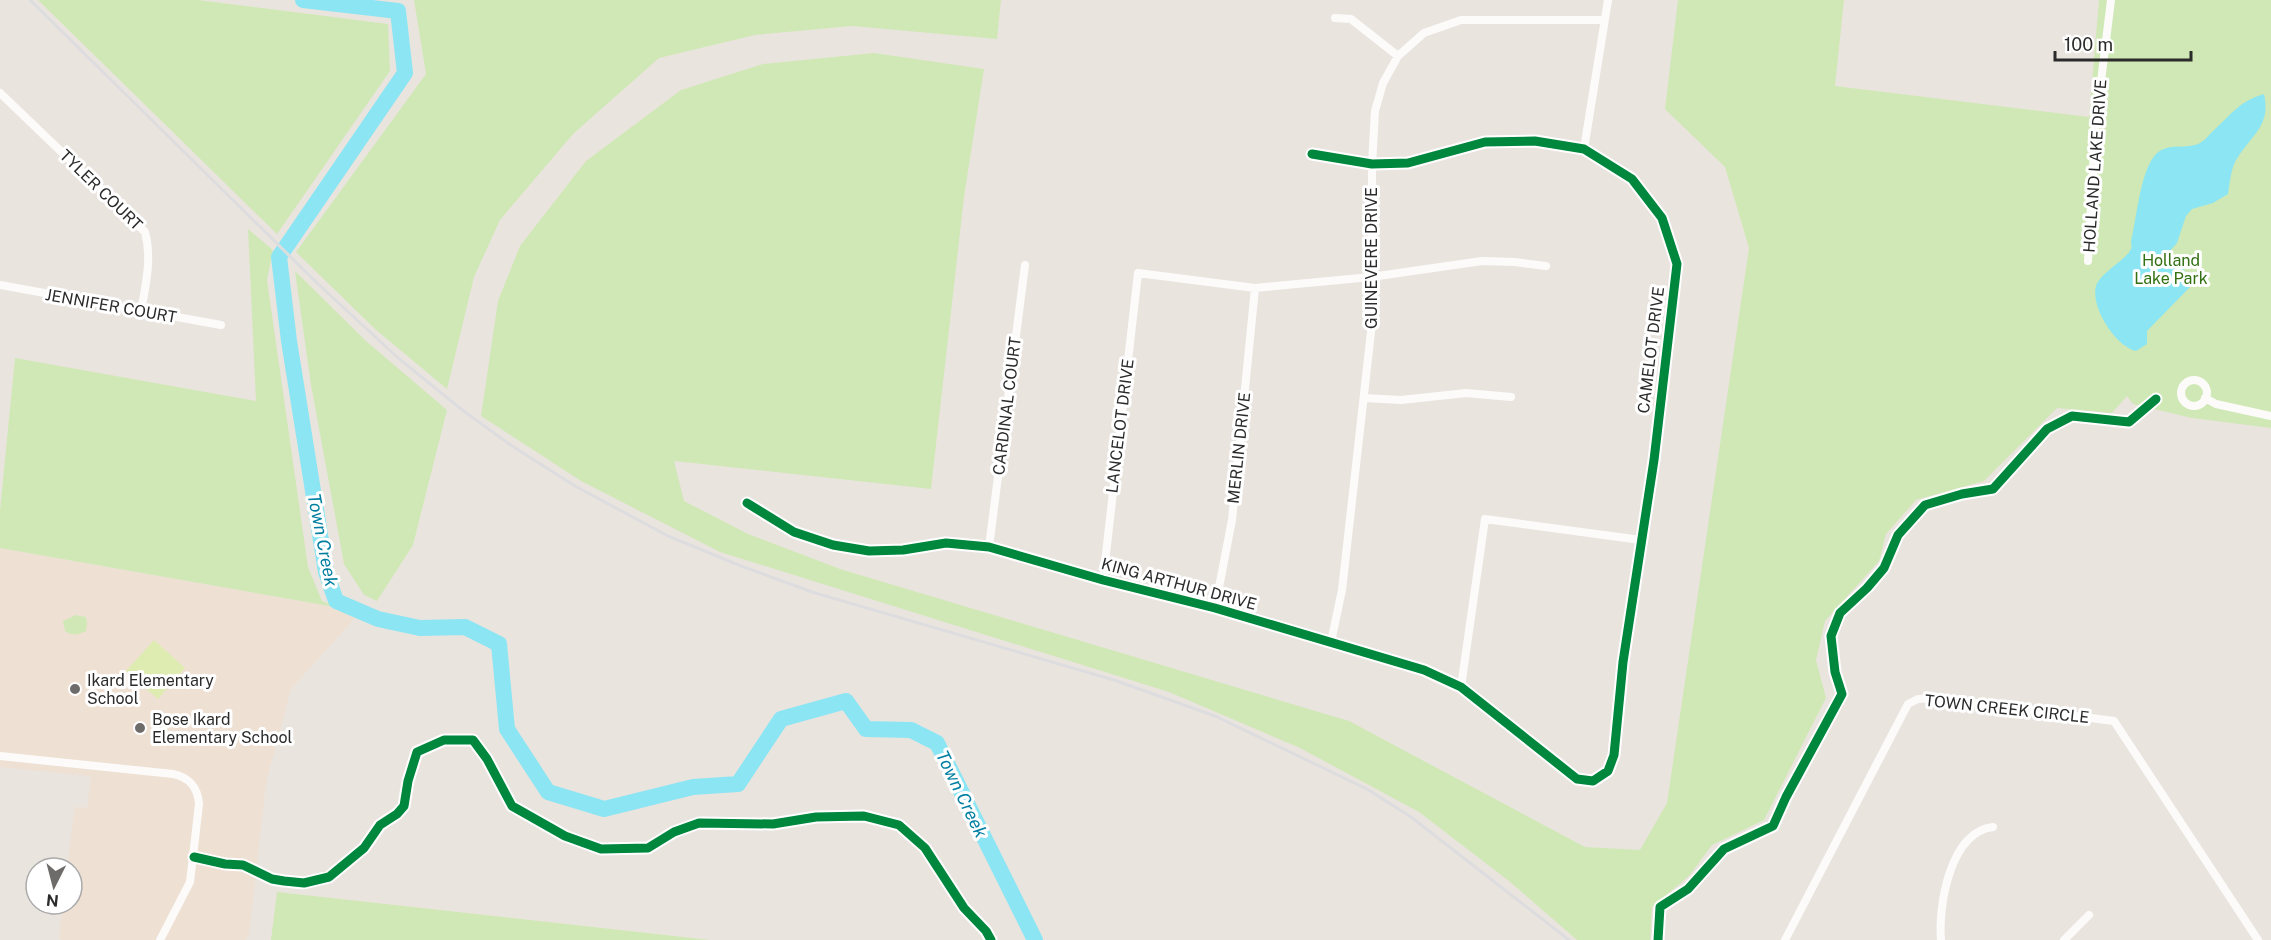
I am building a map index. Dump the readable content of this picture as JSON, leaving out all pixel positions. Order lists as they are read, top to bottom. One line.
{"streets":{"street":["HOLLAND LAKE DRIVE","TYLER COURT","GUINEVERE DRIVE","JENNIFER COURT","CAMELOT DRIVE","CARDINAL COURT","LANCELOT DRIVE","MERLIN DRIVE","KING ARTHUR DRIVE","TOWN CREEK CIRCLE"]},"crossings":[["TYLER COURT","JENNIFER COURT"],["GUINEVERE DRIVE","CAMELOT DRIVE"],["GUINEVERE DRIVE","KING ARTHUR DRIVE"],["CAMELOT DRIVE","KING ARTHUR DRIVE"],["CARDINAL COURT","KING ARTHUR DRIVE"],["LANCELOT DRIVE","MERLIN DRIVE"],["LANCELOT DRIVE","KING ARTHUR DRIVE"],["MERLIN DRIVE","KING ARTHUR DRIVE"]],"water":["Town Creek"],"parks":["Holland Lake Park"],"places":["Ikard Elementary School","Bose Ikard Elementary School"],"scale_bar":"100 m","north":"bottom"}
